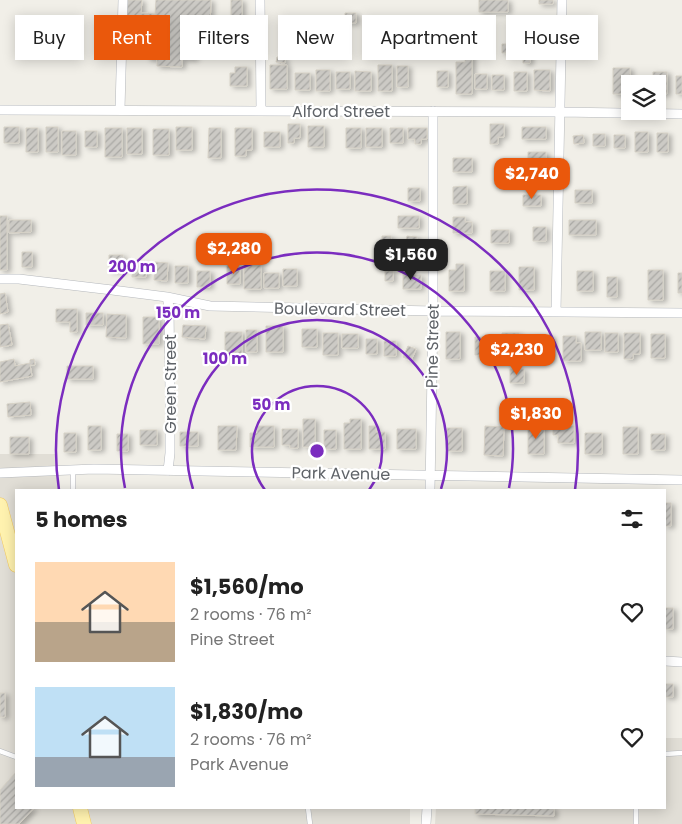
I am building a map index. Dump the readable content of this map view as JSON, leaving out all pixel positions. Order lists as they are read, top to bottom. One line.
{"streets":{"street":["Alford Street","Boulevard Street","Pine Street","Green Street","Park Avenue"]},"crossings":[["Alford Street","Pine Street"],["Boulevard Street","Pine Street"],["Boulevard Street","Green Street"],["Pine Street","Park Avenue"],["Green Street","Park Avenue"]],"page":{"chip":["Buy","Rent","Filters","New","Apartment","House"],"price":["$2,740","$2,280","$1,560","$2,230","$1,830"],"heading":"5 homes","list":[{"name":"$1,560/mo","note":"2 rooms · 76 m² · Pine Street"},{"name":"$1,830/mo","note":"2 rooms · 76 m² · Park Avenue"}]},"rings":["200 m","150 m","100 m","50 m"]}
